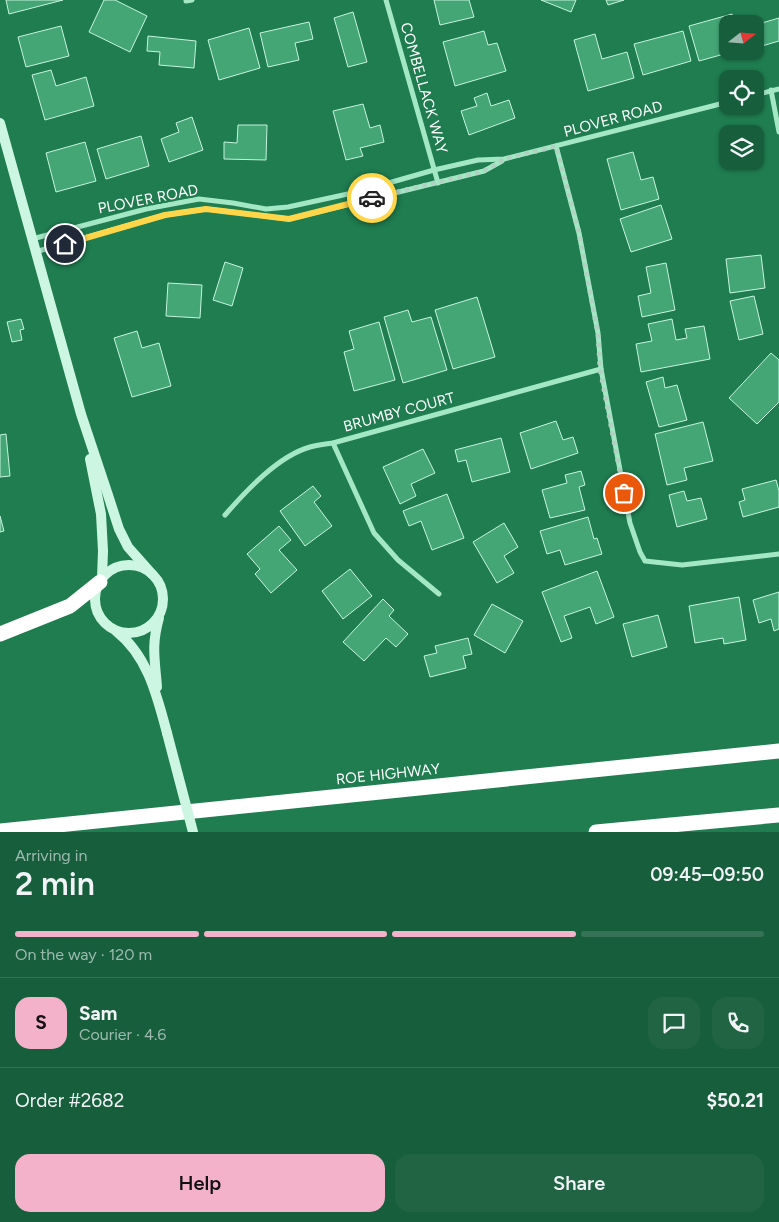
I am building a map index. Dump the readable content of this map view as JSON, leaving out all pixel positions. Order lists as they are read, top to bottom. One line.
{"streets":{"highway":["ROE HIGHWAY"],"street":["COMBELLACK WAY","PLOVER ROAD","BRUMBY COURT"]},"crossings":[["COMBELLACK WAY","PLOVER ROAD"]],"north":"right","page":{"heading":["2 min","Arriving in","09:45–09:50"],"panel":["Sam","Courier · 4.6","Order #2682","$50.21"],"bar":"On the way · 120 m","round":"S","buttons":["Help","Share"]}}
